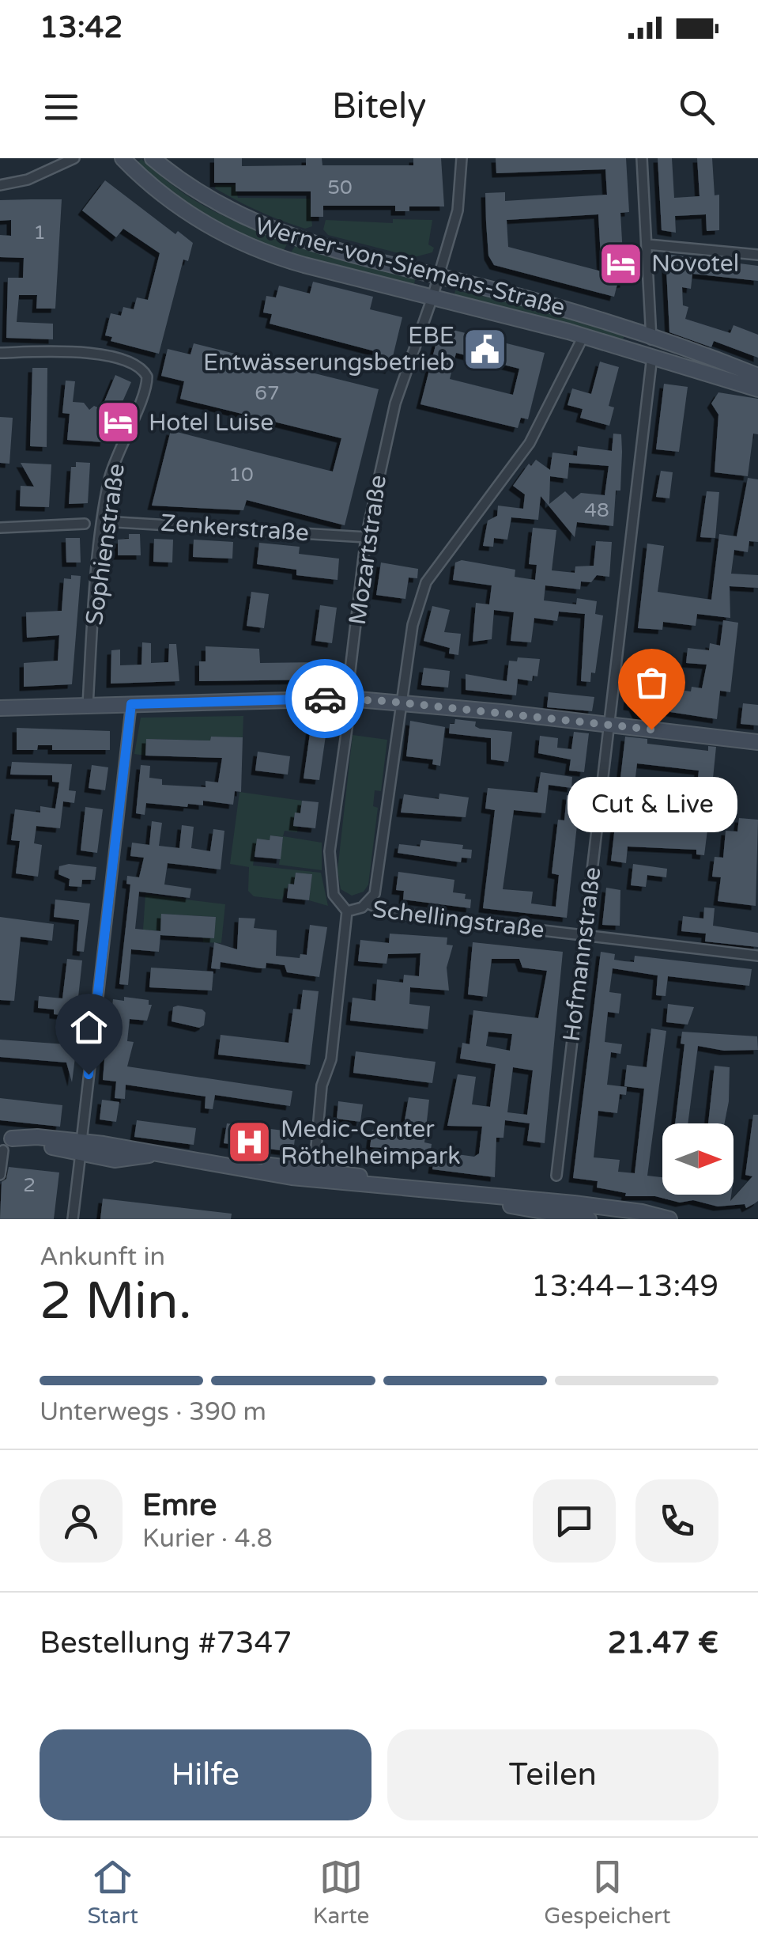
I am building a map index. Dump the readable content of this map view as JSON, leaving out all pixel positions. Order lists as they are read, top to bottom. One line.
{"streets":{"street":["Werner-von-Siemens-Straße","Zenkerstraße","Sophienstraße","Mozartstraße","Schellingstraße","Hofmannstraße"]},"crossings":[["Werner-von-Siemens-Straße","Mozartstraße"],["Werner-von-Siemens-Straße","Hofmannstraße"],["Zenkerstraße","Sophienstraße"],["Zenkerstraße","Mozartstraße"],["Mozartstraße","Schellingstraße"],["Schellingstraße","Hofmannstraße"]],"places":{"hotel":["Novotel","Hotel Luise"],"public building":["EBE Entwässerungsbetrieb"],"other":["Cut & Live"],"hospital":["Medic-Center Röthelheimpark"]},"house_numbers":["50","1","67","10","48","2"],"north":"right","page":{"status":"13:42","header":"Bitely","bubble":"Cut & Live","heading":["2 Min.","Ankunft in","13:44–13:49"],"panel":["Emre","Kurier · 4.8","Bestellung #7347","21.47 €"],"bar":"Unterwegs · 390 m","buttons":["Hilfe","Teilen"],"tabs":["Start","Karte","Gespeichert"]}}
